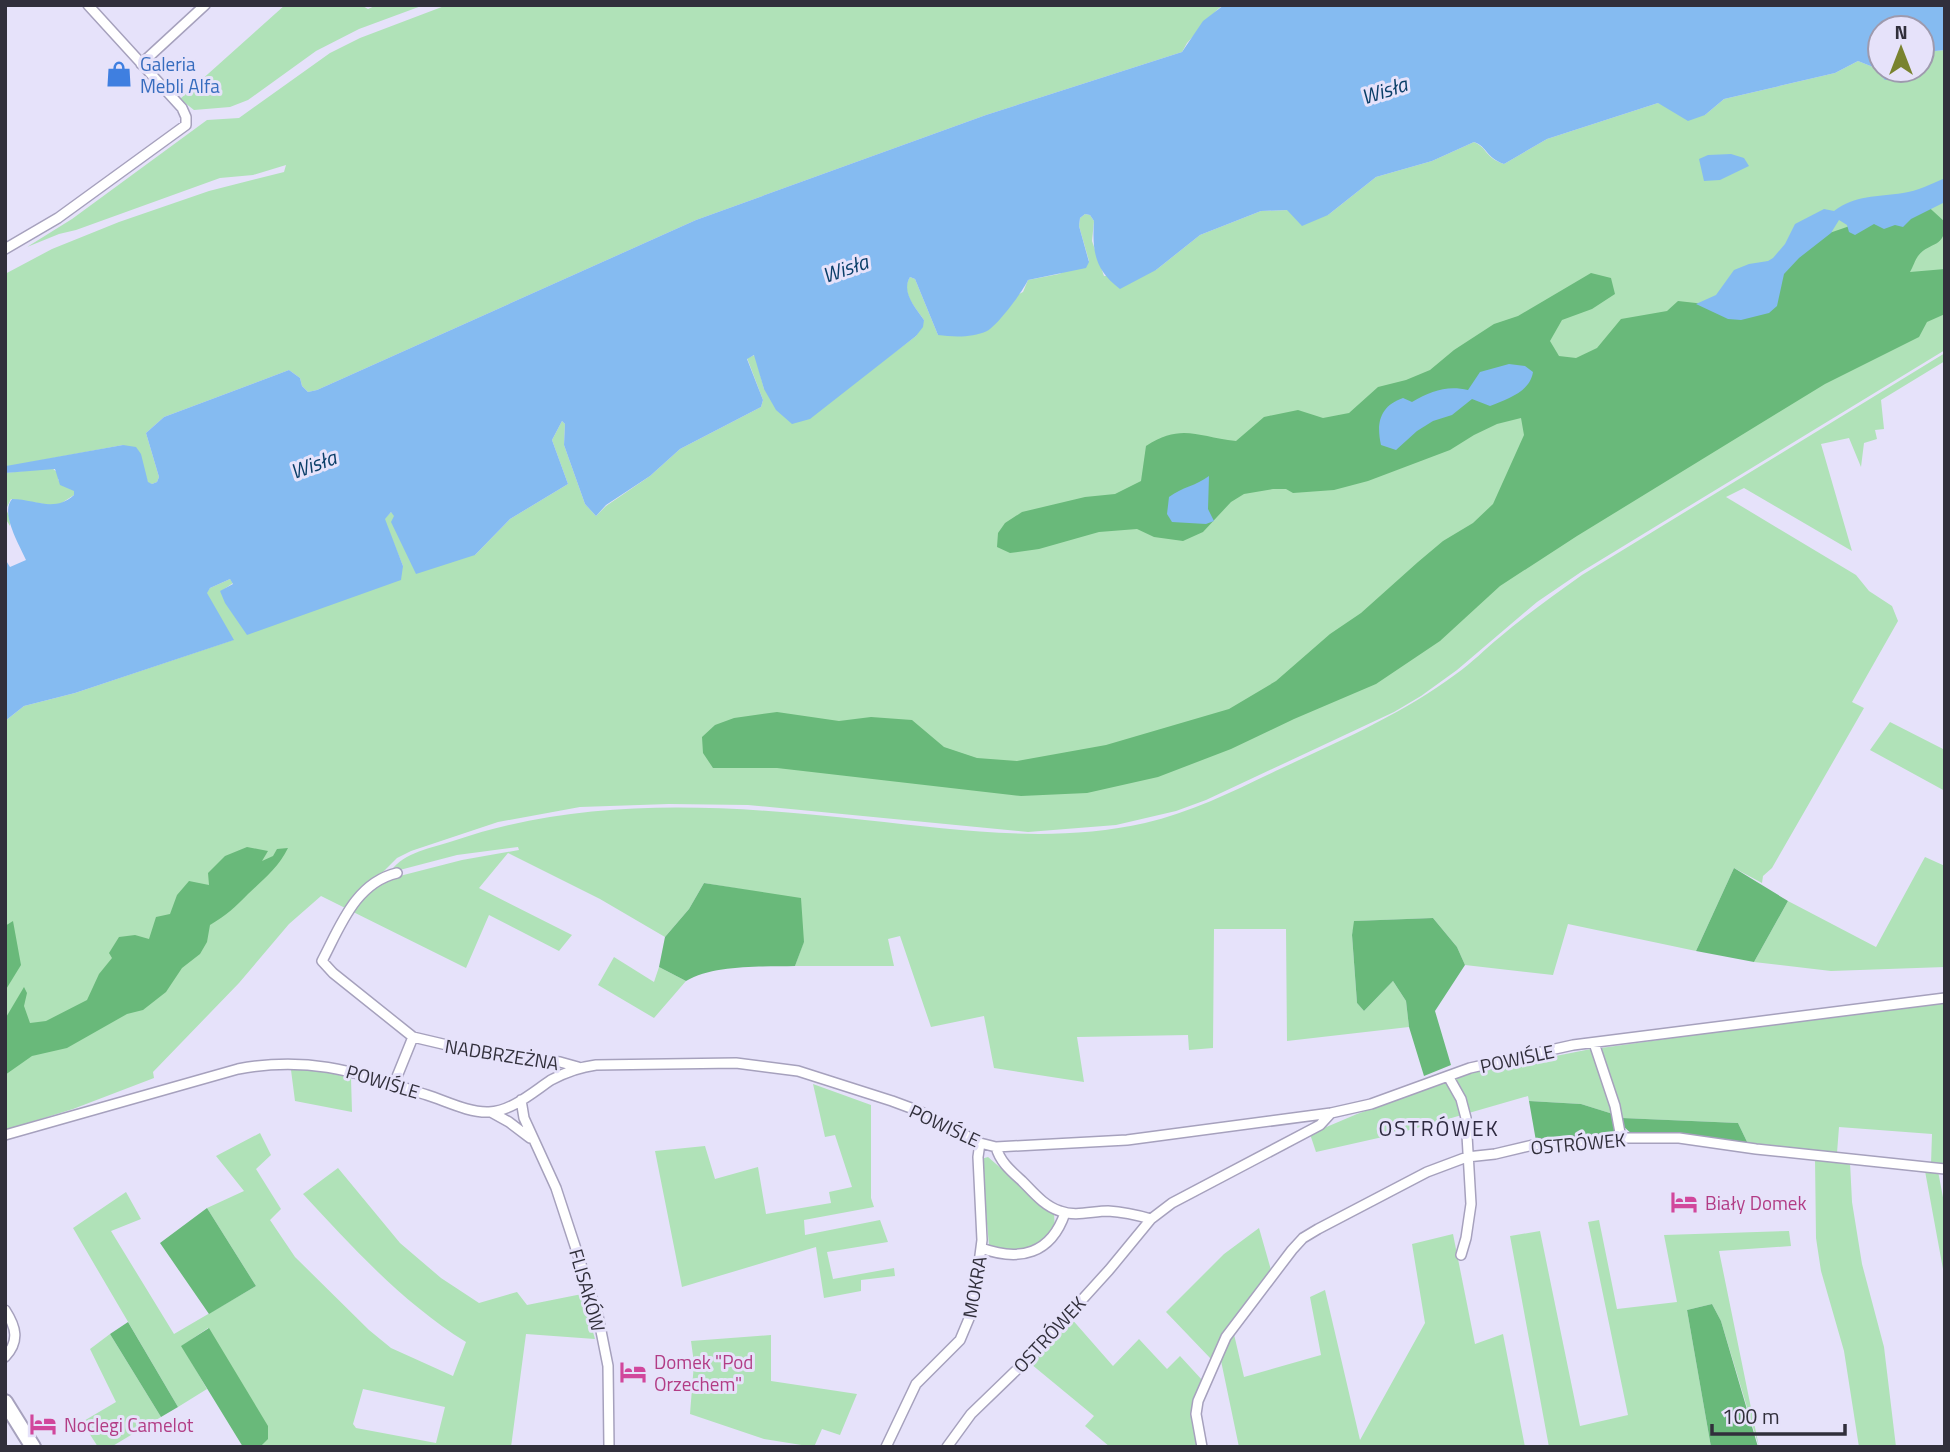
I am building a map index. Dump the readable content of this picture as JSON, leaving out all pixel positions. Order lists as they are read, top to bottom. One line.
{"streets":{"street":["NADBRZEŻNA","POWIŚLE","OSTRÓWEK","MOKRA","FLISAKÓW"]},"crossings":[["NADBRZEŻNA","POWIŚLE"],["POWIŚLE","OSTRÓWEK"],["POWIŚLE","MOKRA"],["POWIŚLE","FLISAKÓW"]],"districts":["OSTRÓWEK"],"water":["Wisła"],"places":{"shop":["Galeria Mebli Alfa"],"hotel":["Biały Domek","Domek \"Pod Orzechem\"","Noclegi Camelot"]},"scale_bar":"100 m","north":"top"}
